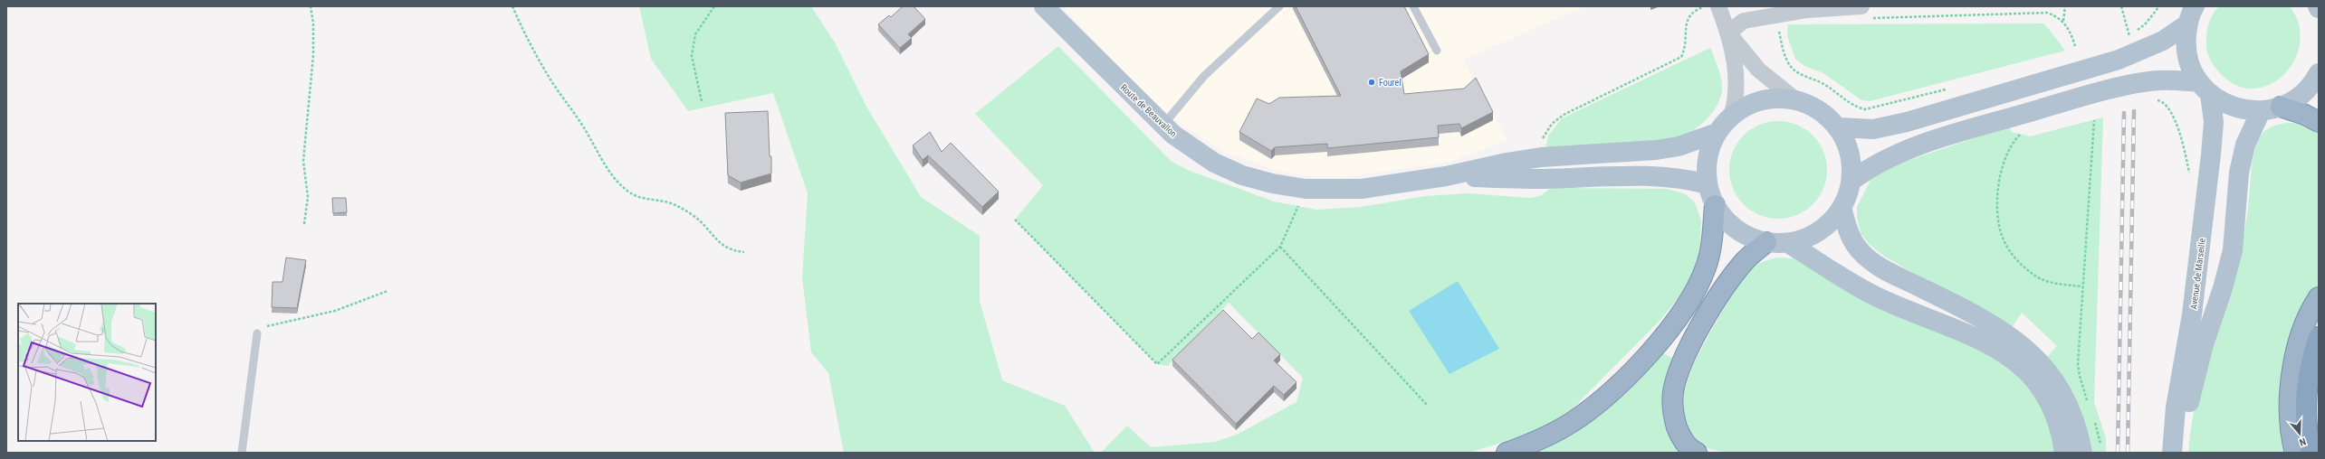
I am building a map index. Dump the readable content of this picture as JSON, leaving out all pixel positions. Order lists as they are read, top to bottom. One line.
{"streets":{"main road":["Route de Beauvallon","Avenue de Marseille"]},"places":["Fourel"],"north":"bottom"}
